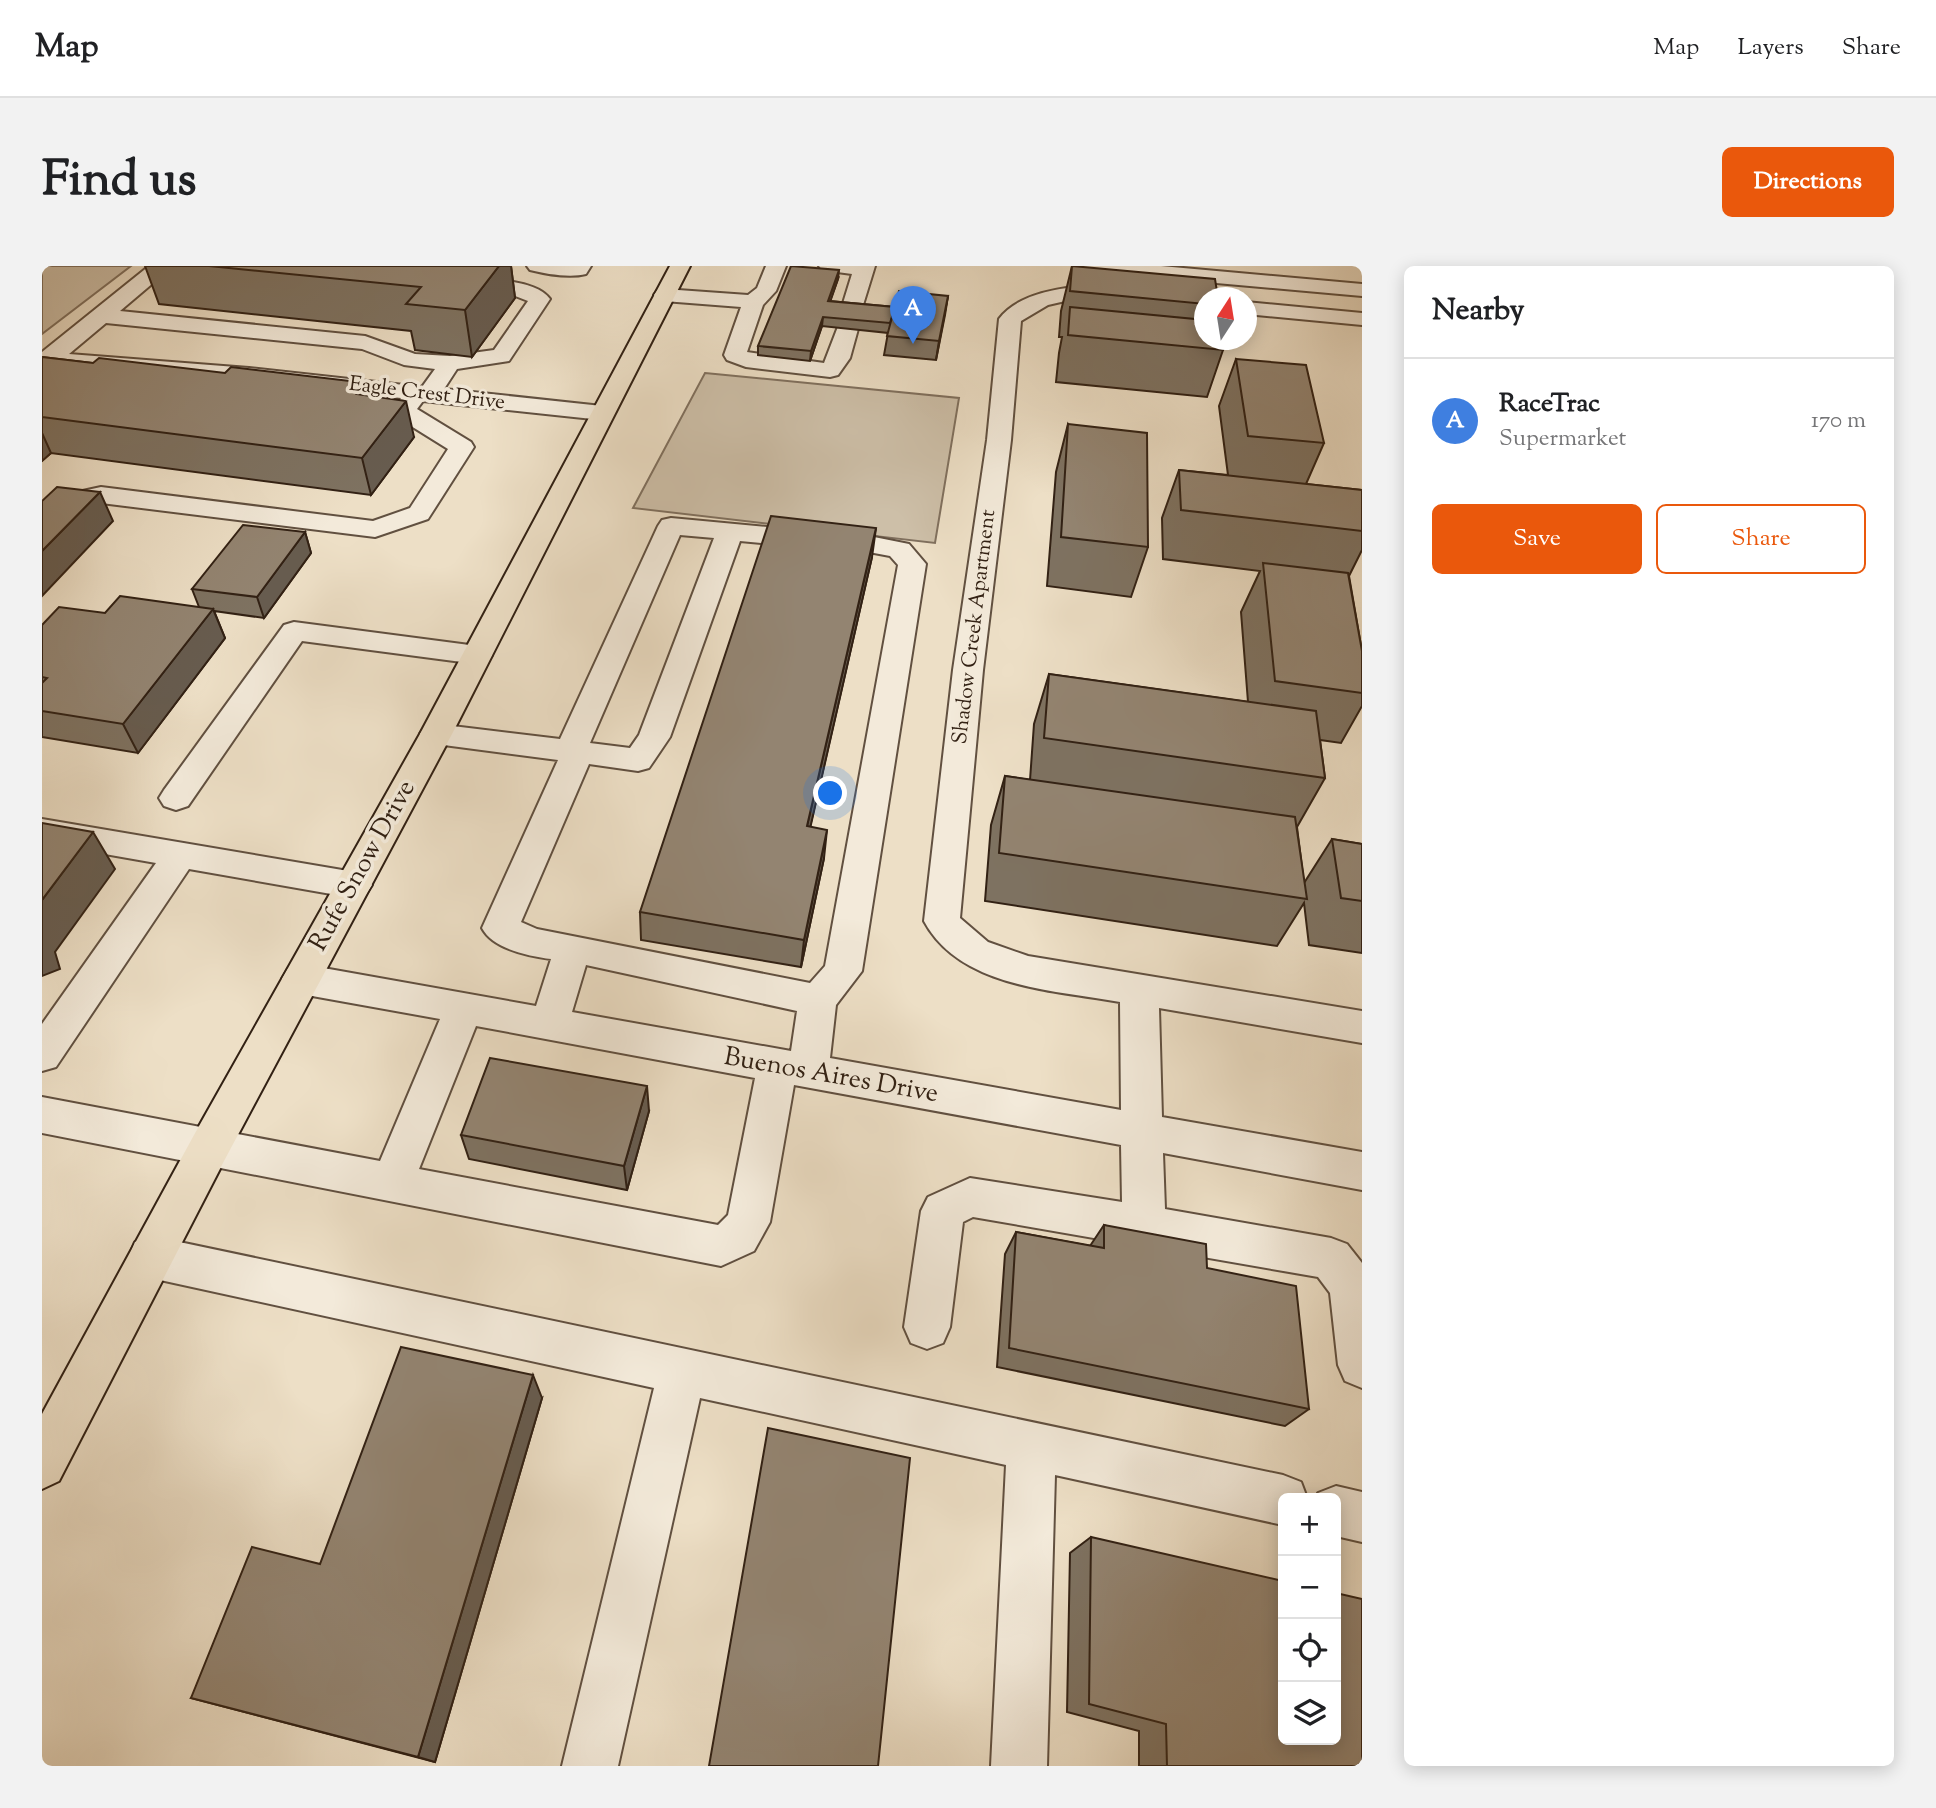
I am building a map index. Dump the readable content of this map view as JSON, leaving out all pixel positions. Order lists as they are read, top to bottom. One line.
{"streets":{"main road":["Rufe Snow Drive"],"street":["Eagle Crest Drive","Shadow Creek Apartment","Buenos Aires Drive"]},"crossings":[["Eagle Crest Drive","Rufe Snow Drive"],["Rufe Snow Drive","Buenos Aires Drive"]],"north":"top","page":{"header":"Map","nav":["Map","Layers","Share"],"title":"Find us","buttons":["Directions",["Save","Share"]],"heading":"Nearby","pins":"A","list":[{"mark":"A","name":"RaceTrac","note":"Supermarket","value":"170 m"}],"map_buttons":["+","−"]}}
